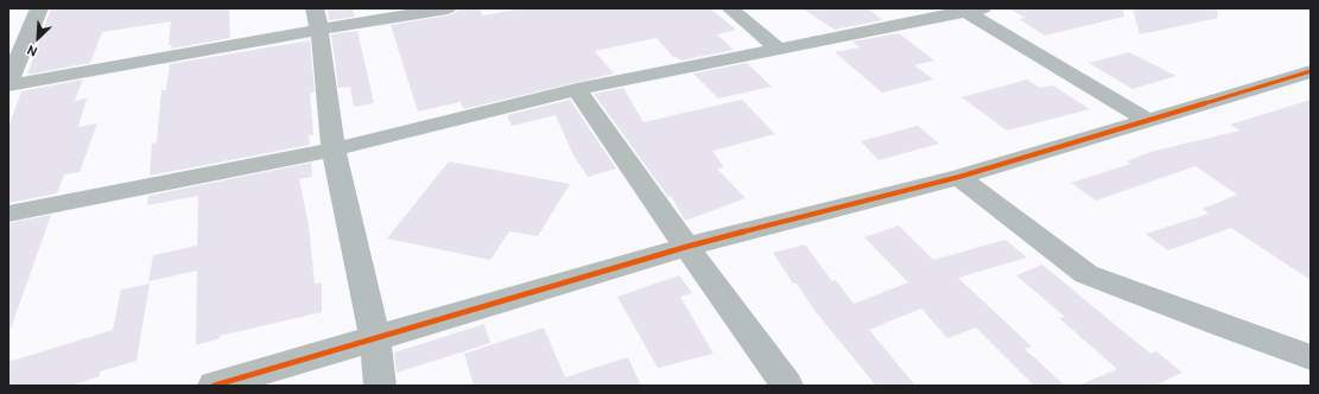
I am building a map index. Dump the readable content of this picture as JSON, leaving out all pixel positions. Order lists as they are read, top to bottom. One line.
{"north":"bottom left"}
